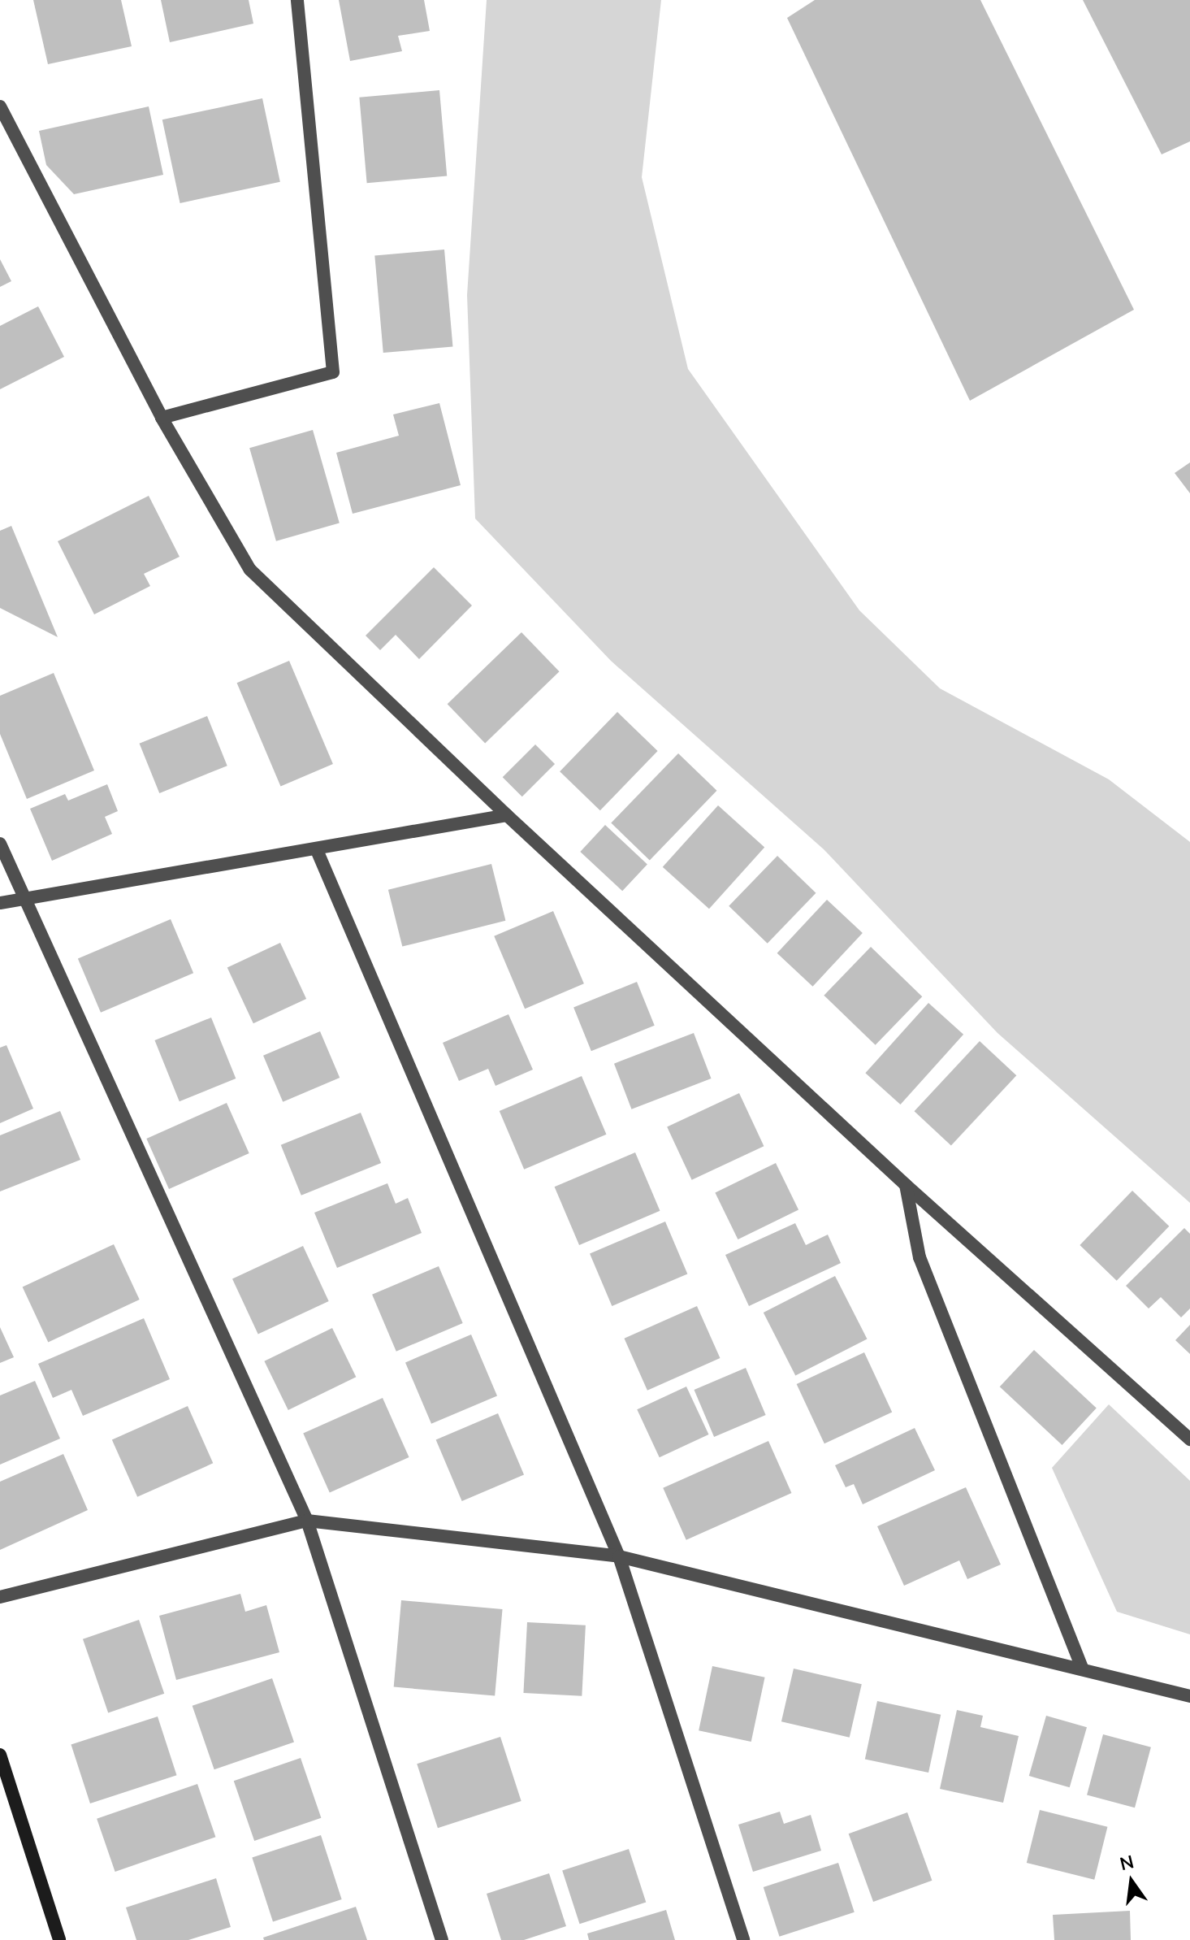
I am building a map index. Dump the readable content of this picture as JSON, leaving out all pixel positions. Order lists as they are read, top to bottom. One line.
{"north":"top"}
